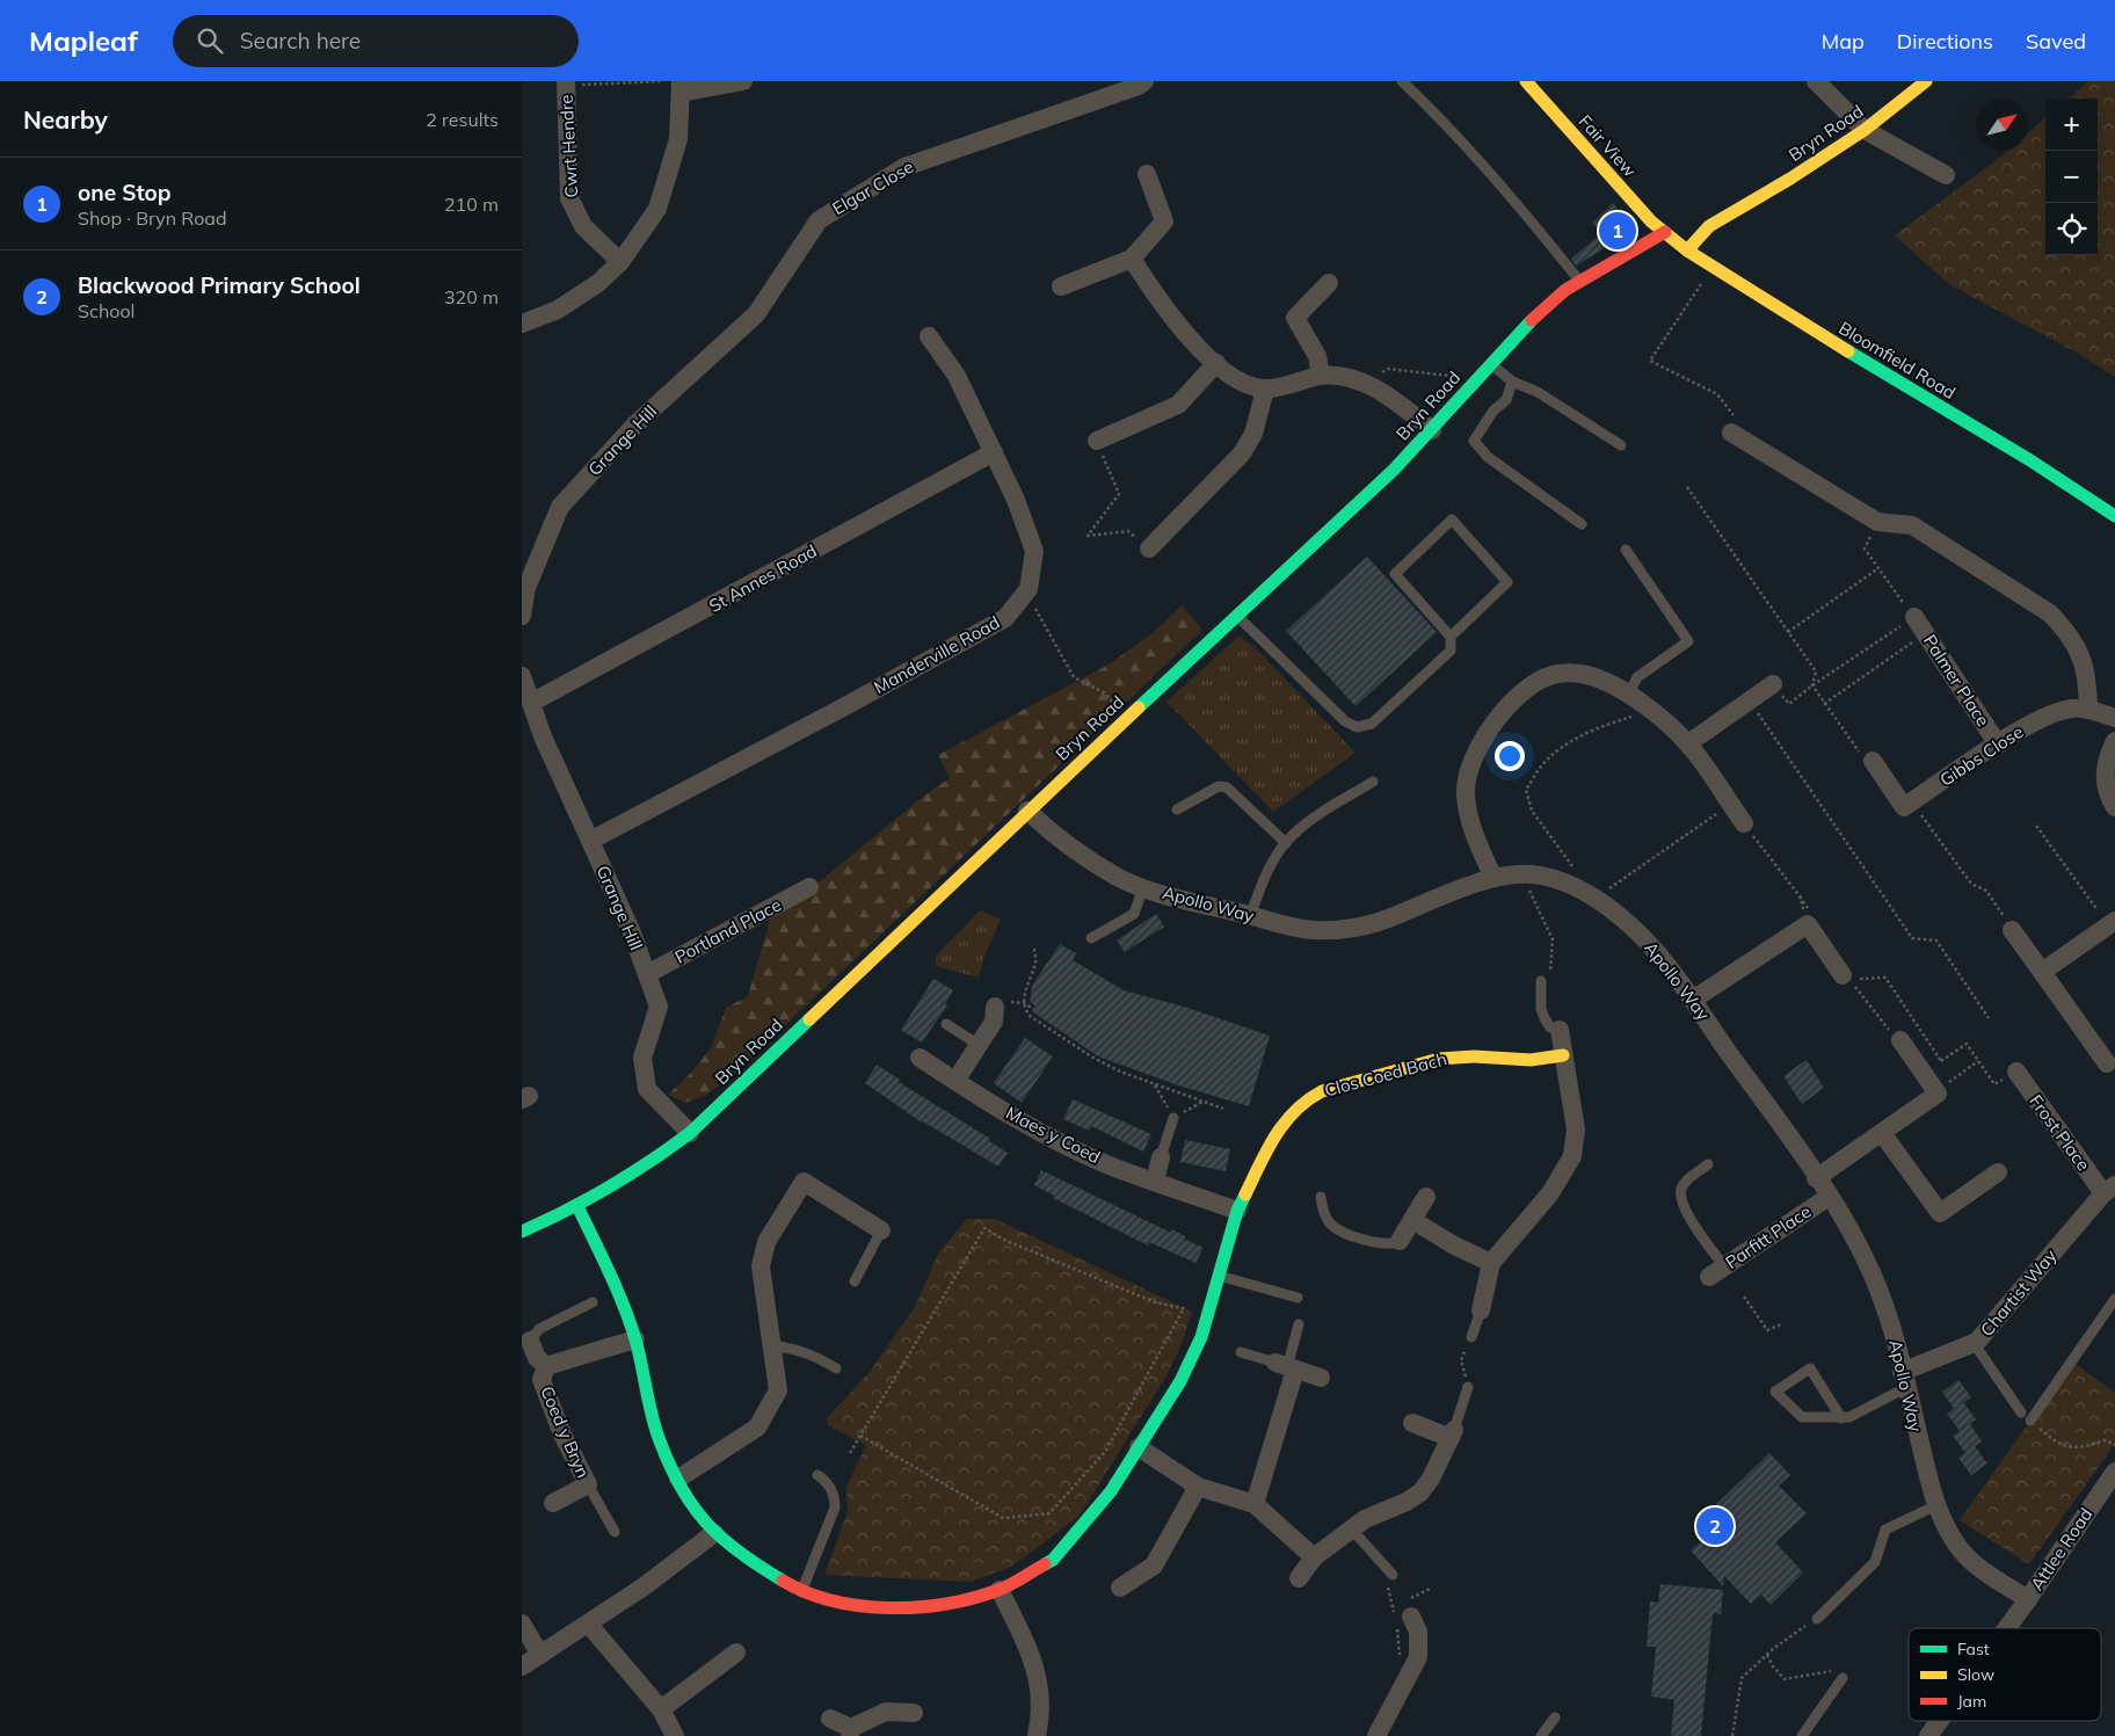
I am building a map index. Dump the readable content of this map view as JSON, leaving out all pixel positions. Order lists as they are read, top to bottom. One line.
{"streets":{"street":["Bryn Road","Cwrt Hendre","Fair View","Elgar Close","Bloomfield Road","Grange Hill","St Annes Road","Manderville Road","Palmer Place","Gibbs Close","Apollo Way","Portland Place","Clos Coed Bach","Frost Place","Maes y Coed","Parfitt Place","Chartist Way","Coed y Bryn","Attlee Road"]},"crossings":[["Bryn Road","Fair View"],["Bryn Road","Bloomfield Road"],["Bryn Road","Grange Hill"],["Bryn Road","Apollo Way"],["Bryn Road","Clos Coed Bach"],["Fair View","Bloomfield Road"],["Elgar Close","Grange Hill"],["Grange Hill","St Annes Road"],["Grange Hill","Manderville Road"],["Grange Hill","Portland Place"],["St Annes Road","Manderville Road"],["Palmer Place","Gibbs Close"],["Apollo Way","Parfitt Place"],["Apollo Way","Chartist Way"],["Apollo Way","Attlee Road"],["Clos Coed Bach","Maes y Coed"],["Clos Coed Bach","Coed y Bryn"],["Frost Place","Chartist Way"]],"legend":["Fast","Slow","Jam"],"north":"top right","page":{"header":"Mapleaf","search":"Search here","nav":["Map","Directions","Saved"],"heading":["Nearby","2 results"],"map_buttons":["+","−"],"list":[{"mark":"1","name":"one Stop","note":"Shop · Bryn Road","value":"210 m"},{"mark":"2","name":"Blackwood Primary School","note":"School","value":"320 m"}],"pins":["1","2"]}}
